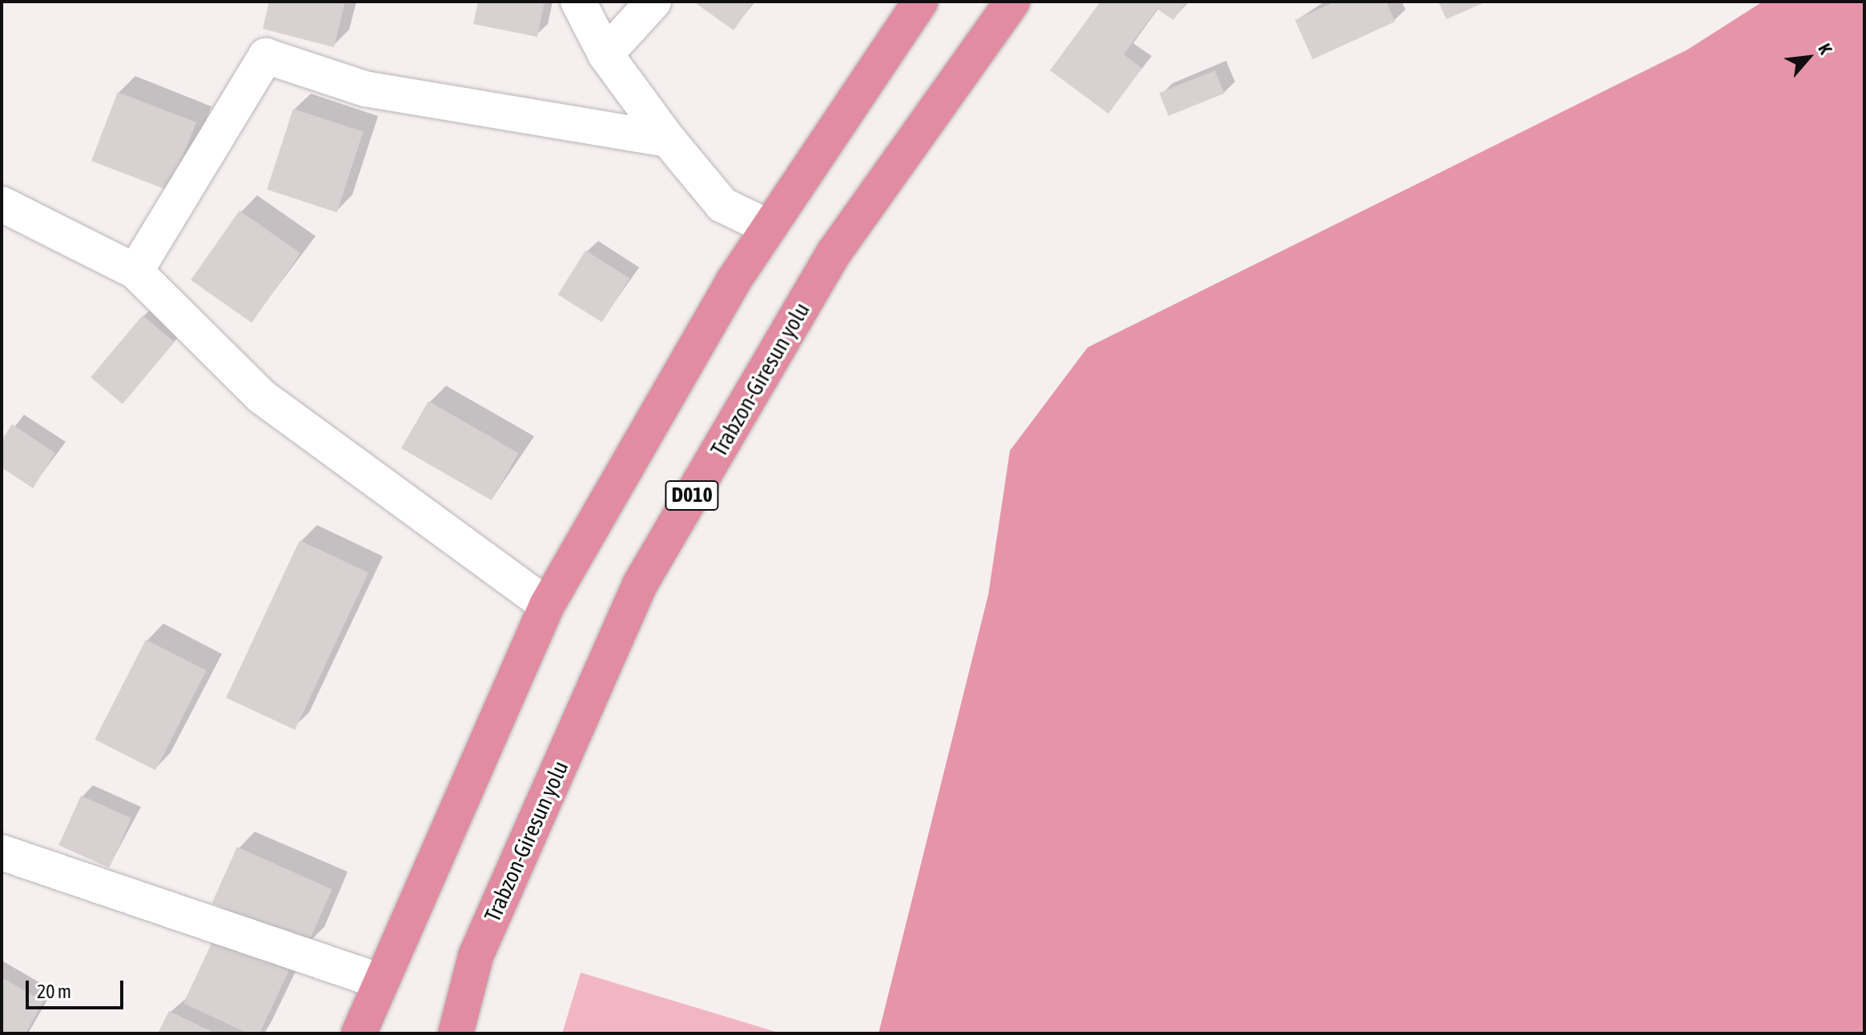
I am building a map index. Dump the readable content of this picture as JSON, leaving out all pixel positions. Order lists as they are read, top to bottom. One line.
{"streets":{"highway":["Trabzon-Giresun yolu","D010"]},"scale_bar":"20 m","north":"top right"}
